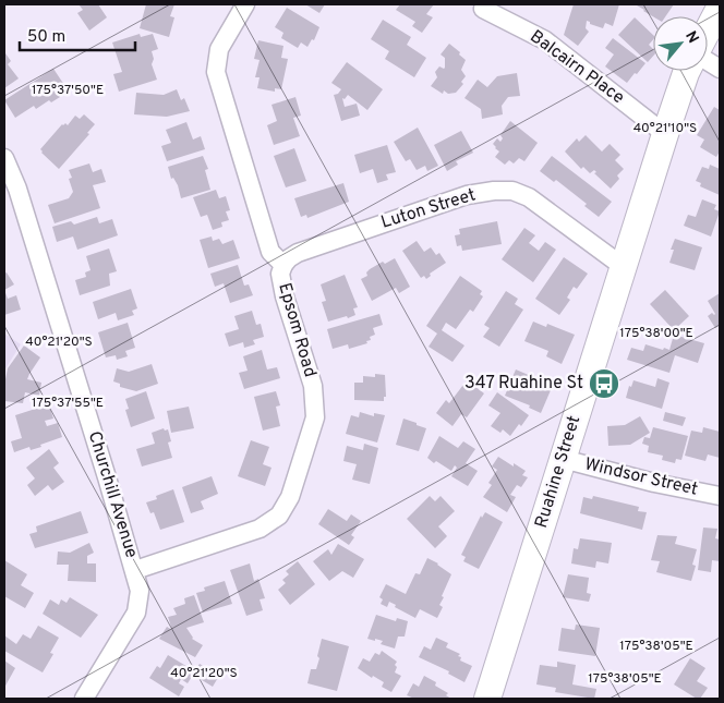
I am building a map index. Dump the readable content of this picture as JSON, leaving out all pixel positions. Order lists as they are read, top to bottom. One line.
{"streets":{"street":["Balcairn Place","Luton Street","Epsom Road","Ruahine Street","Windsor Street","Churchill Avenue"]},"crossings":[["Balcairn Place","Ruahine Street"],["Luton Street","Epsom Road"],["Luton Street","Ruahine Street"],["Epsom Road","Churchill Avenue"],["Ruahine Street","Windsor Street"]],"places":{"bus stop":["347 Ruahine St"]},"scale_bar":"50 m","north":"top right","coordinates":["175°37'50\"E","40°21'10\"S","175°38'00\"E","40°21'20\"S","175°37'55\"E","175°38'05\"E"]}
